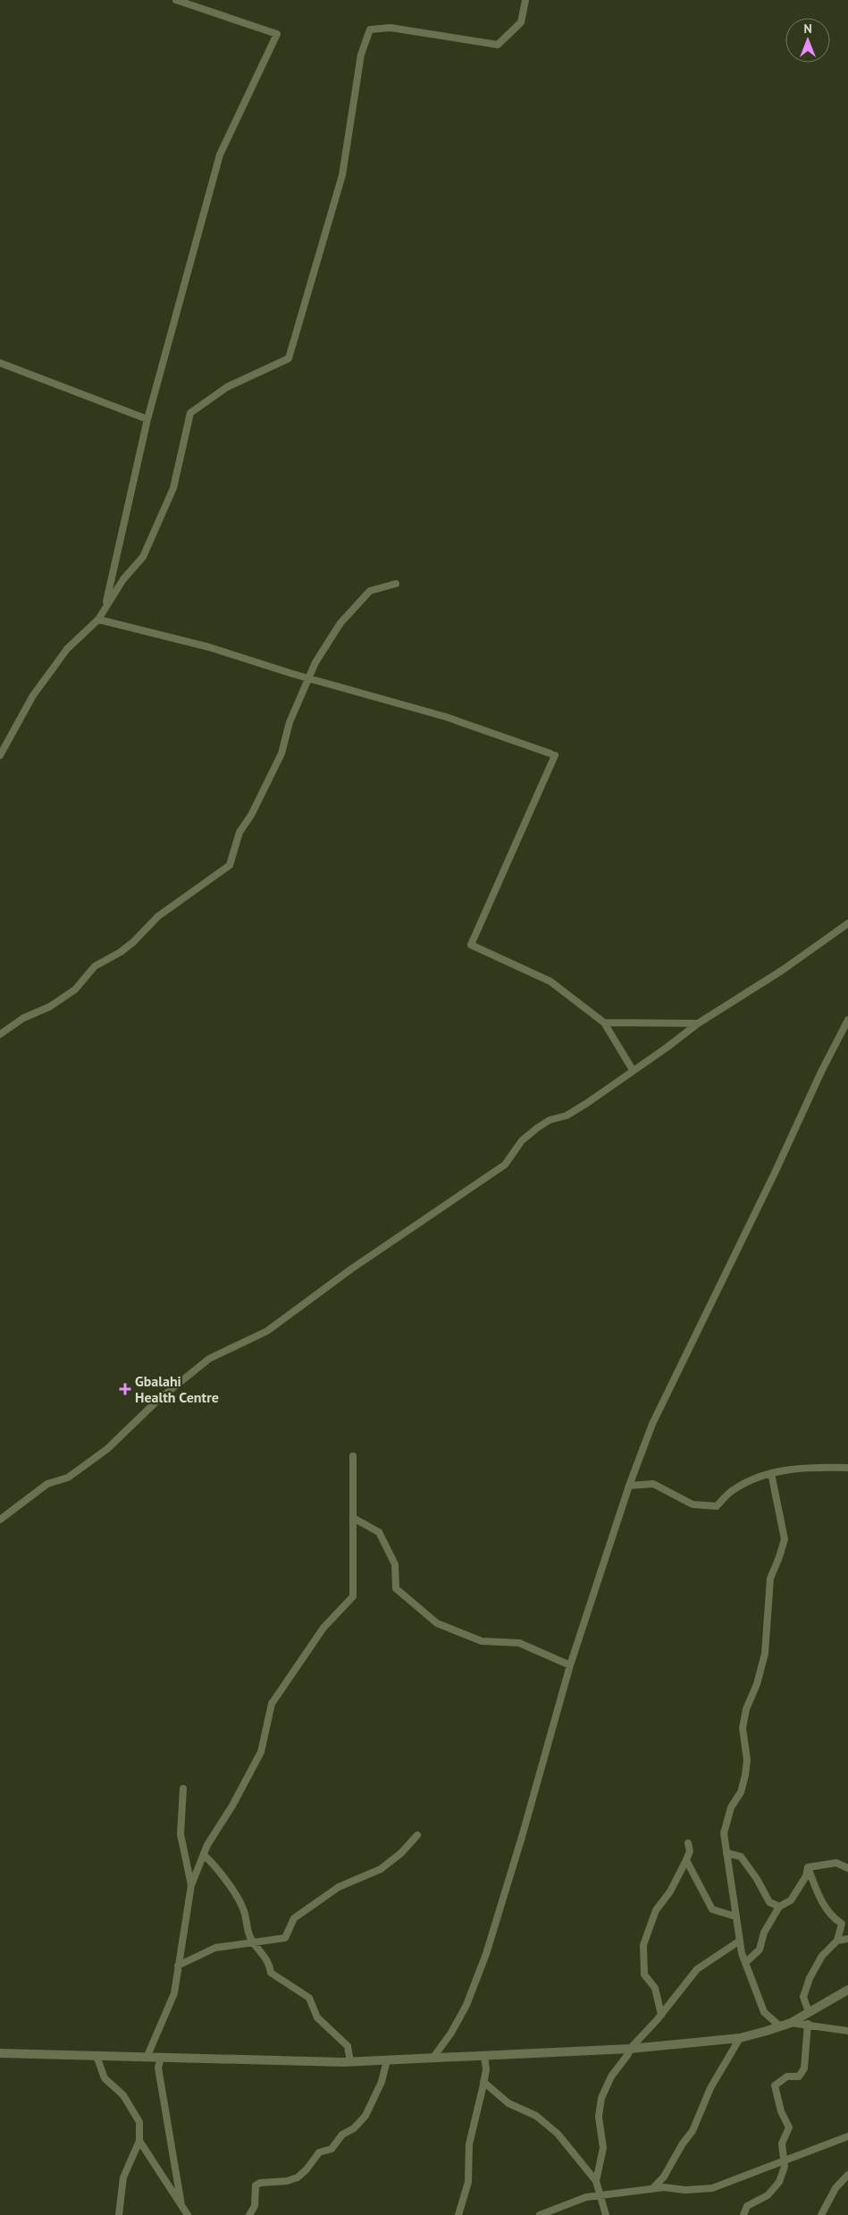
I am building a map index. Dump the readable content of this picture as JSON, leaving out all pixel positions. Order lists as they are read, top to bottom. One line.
{"places":{"health":["Gbalahi Health Centre"]},"north":"top"}
